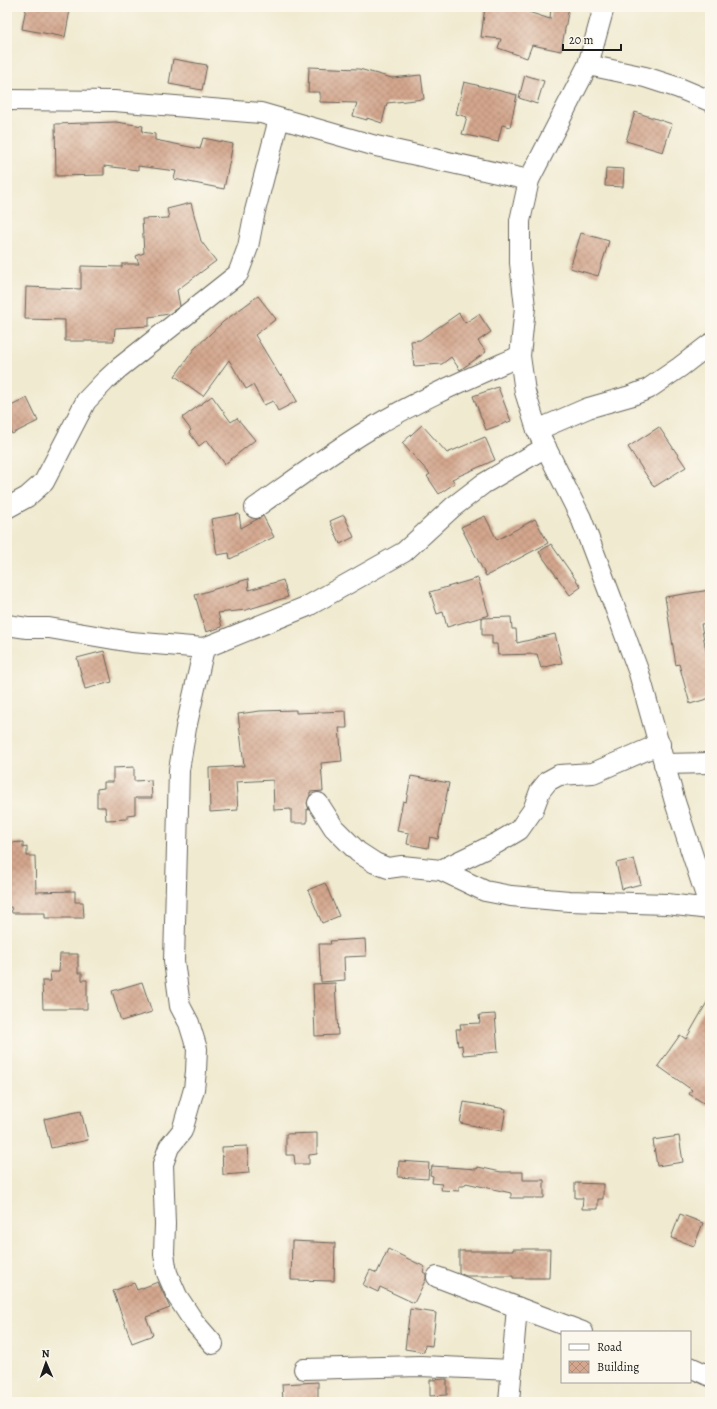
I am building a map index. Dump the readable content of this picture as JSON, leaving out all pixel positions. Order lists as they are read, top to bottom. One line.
{"legend":["Road","Building"],"scale_bar":"20 m","north":"top"}
